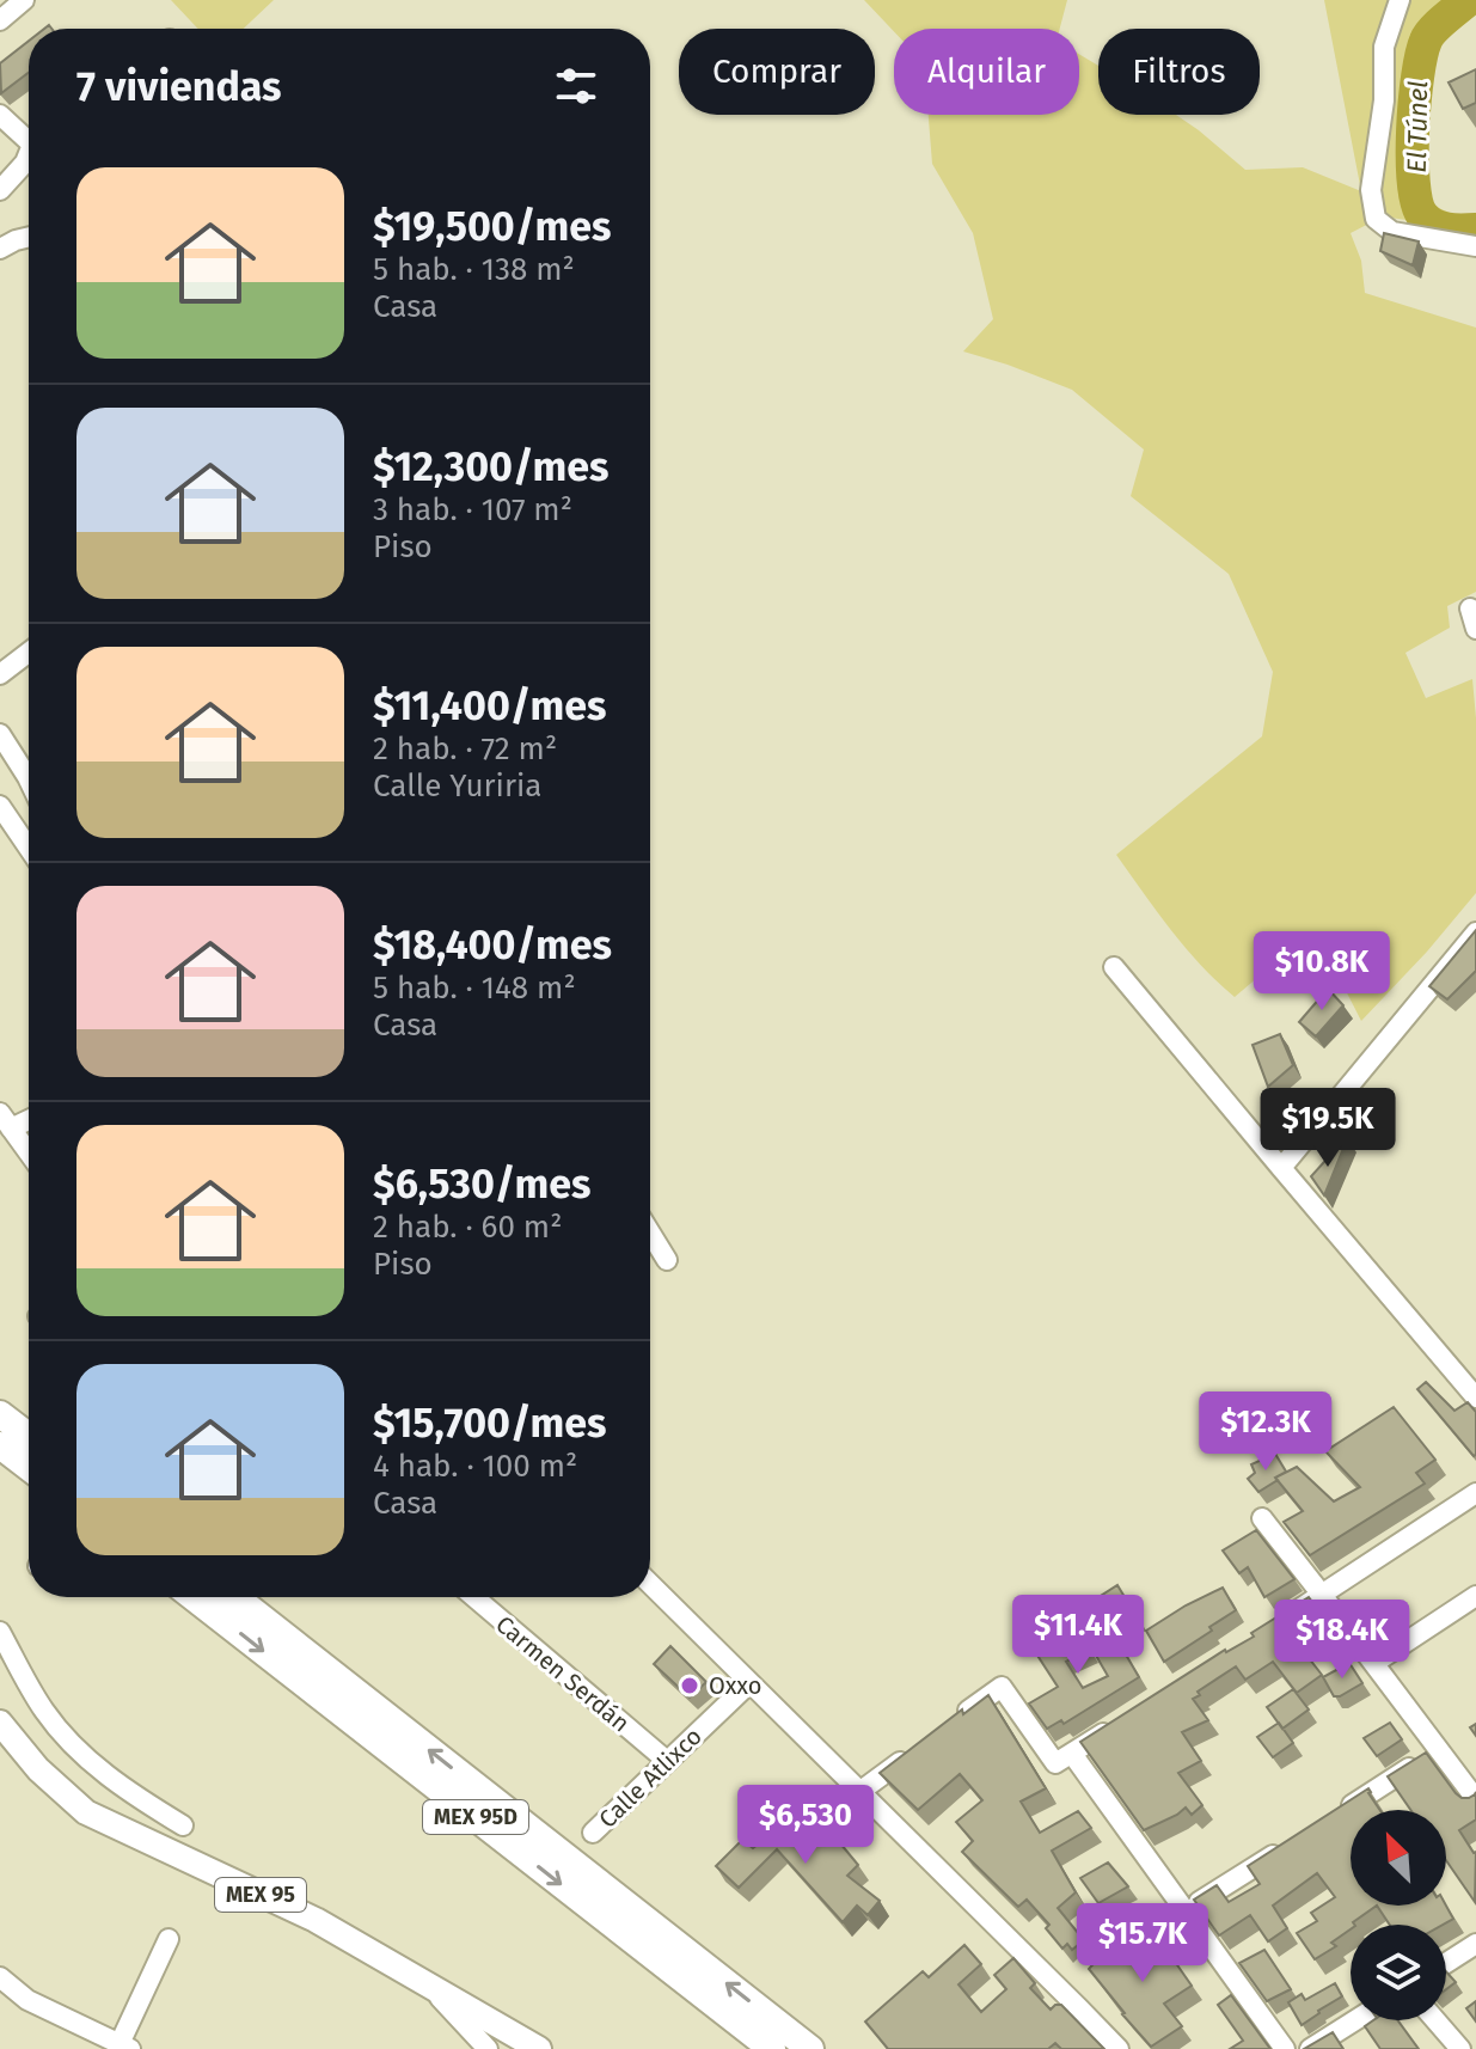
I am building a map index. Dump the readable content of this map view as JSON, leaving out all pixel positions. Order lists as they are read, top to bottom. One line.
{"streets":{"highway":["MEX 95D"],"main road":["MEX 95"],"street":["Carmen Serdán","Calle Atlixco"]},"crossings":[["Carmen Serdán","Calle Atlixco"]],"water":["El Túnel"],"places":["Oxxo"],"north":"top left","page":{"chip":["Comprar","Alquilar","Filtros"],"heading":"7 viviendas","list":[{"name":"$19,500/mes","note":"5 hab. · 138 m² · Casa"},{"name":"$12,300/mes","note":"3 hab. · 107 m² · Piso"},{"name":"$11,400/mes","note":"2 hab. · 72 m² · Calle Yuriria"},{"name":"$18,400/mes","note":"5 hab. · 148 m² · Casa"},{"name":"$6,530/mes","note":"2 hab. · 60 m² · Piso"},{"name":"$15,700/mes","note":"4 hab. · 100 m² · Casa"}],"price":["$10.8K","$19.5K","$12.3K","$11.4K","$18.4K","$6,530","$15.7K"]}}
